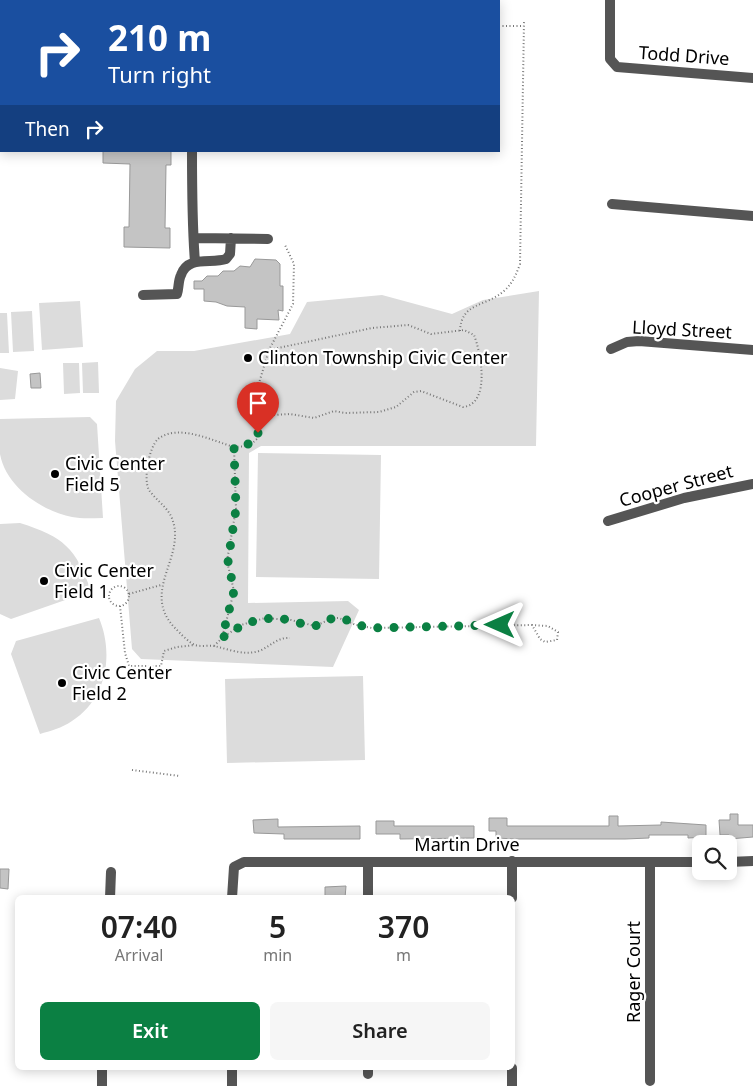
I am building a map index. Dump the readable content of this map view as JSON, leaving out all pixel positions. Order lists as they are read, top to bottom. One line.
{"streets":{"street":["Todd Drive","Lloyd Street","Cooper Street","Martin Drive","Rager Court"]},"crossings":[["Martin Drive","Rager Court"]],"places":["Clinton Township Civic Center","Civic Center Field 5","Civic Center Field 1","Civic Center Field 2"],"page":{"turn":["210 m","Turn right"],"then":"Then","eta":["07:40","Arrival","5","min","370","m"],"buttons":["Exit","Share"]}}
